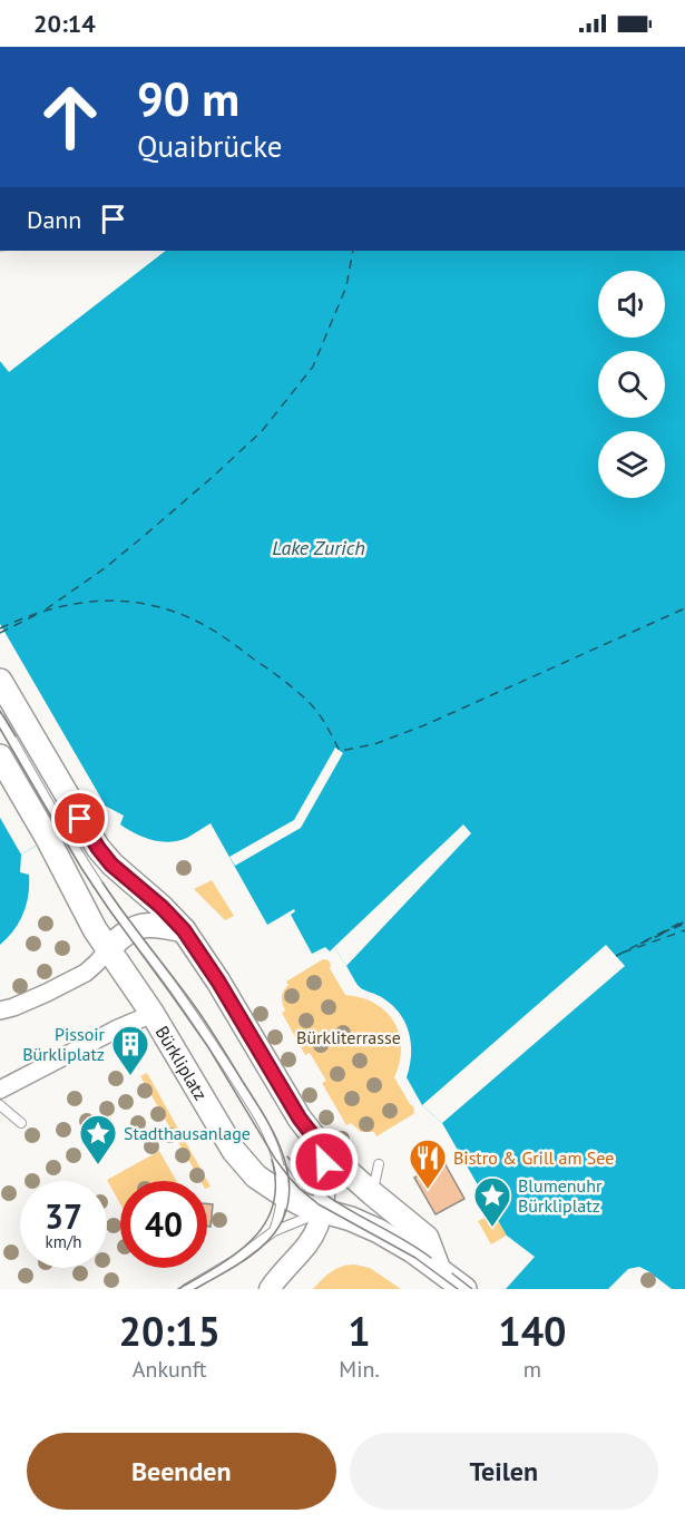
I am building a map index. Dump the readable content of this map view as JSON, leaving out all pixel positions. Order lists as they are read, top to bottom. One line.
{"streets":{"main road":["Bürkliplatz"]},"water":["Lake Zurich"],"parks":["Bürkliterrasse"],"places":{"building":["Pissoir Bürkliplatz"],"place":["Stadthausanlage","Blumenuhr Bürkliplatz"],"restaurant":["Bistro & Grill am See"]},"page":{"status":"20:14","turn":["90 m","Quaibrücke"],"then":"Dann","speed":"37 km/h","limit":"40","eta":["20:15","Ankunft","1","Min.","140","m"],"buttons":["Beenden","Teilen"]}}
